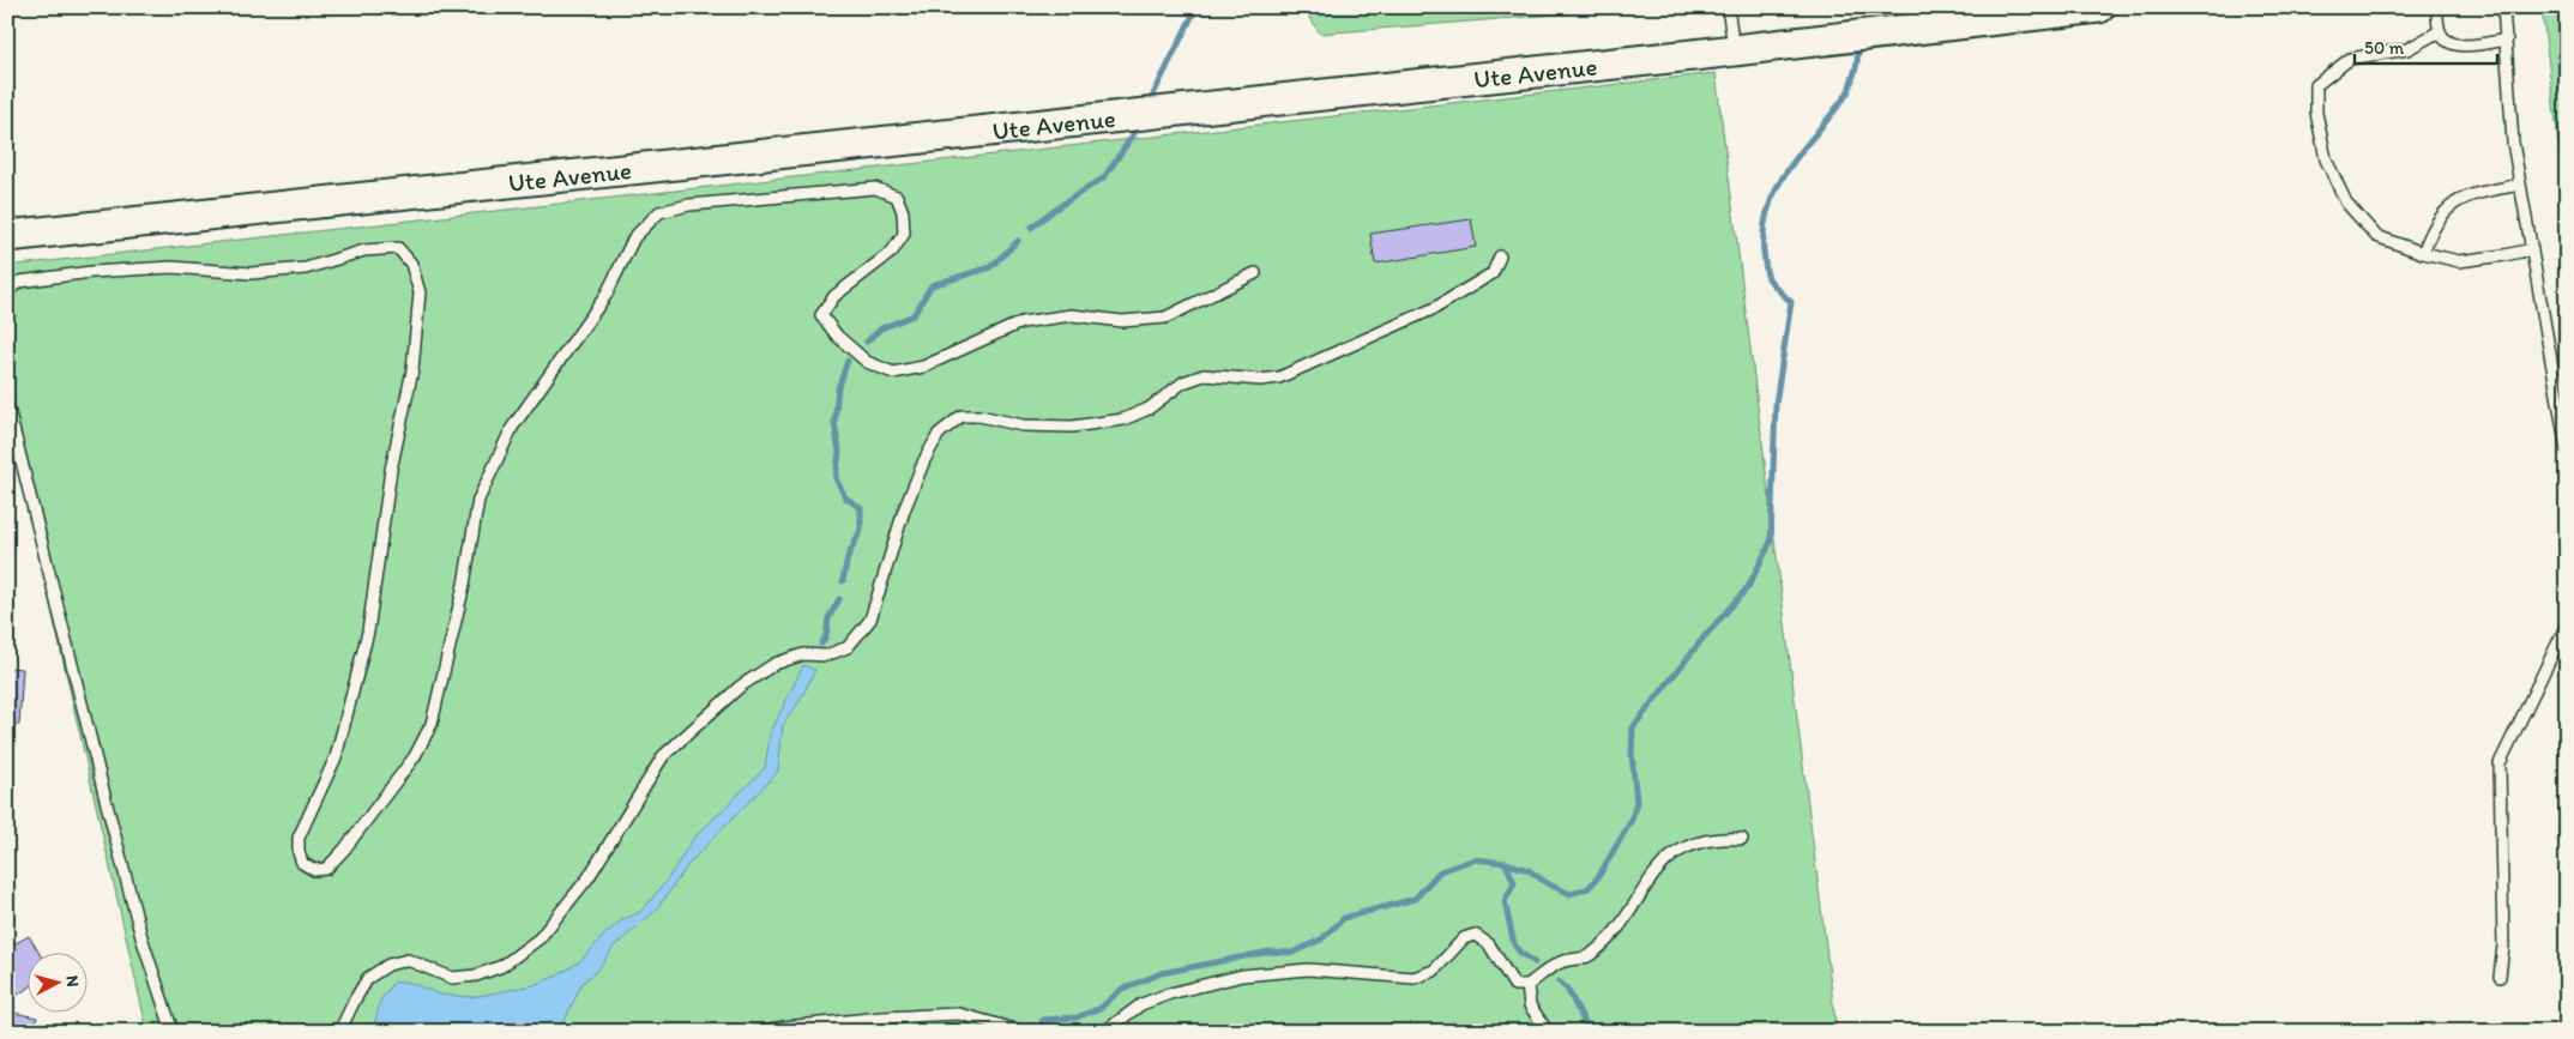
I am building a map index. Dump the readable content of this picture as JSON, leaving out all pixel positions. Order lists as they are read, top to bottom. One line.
{"streets":{"main road":["Ute Avenue"]},"scale_bar":"50 m","north":"right"}
